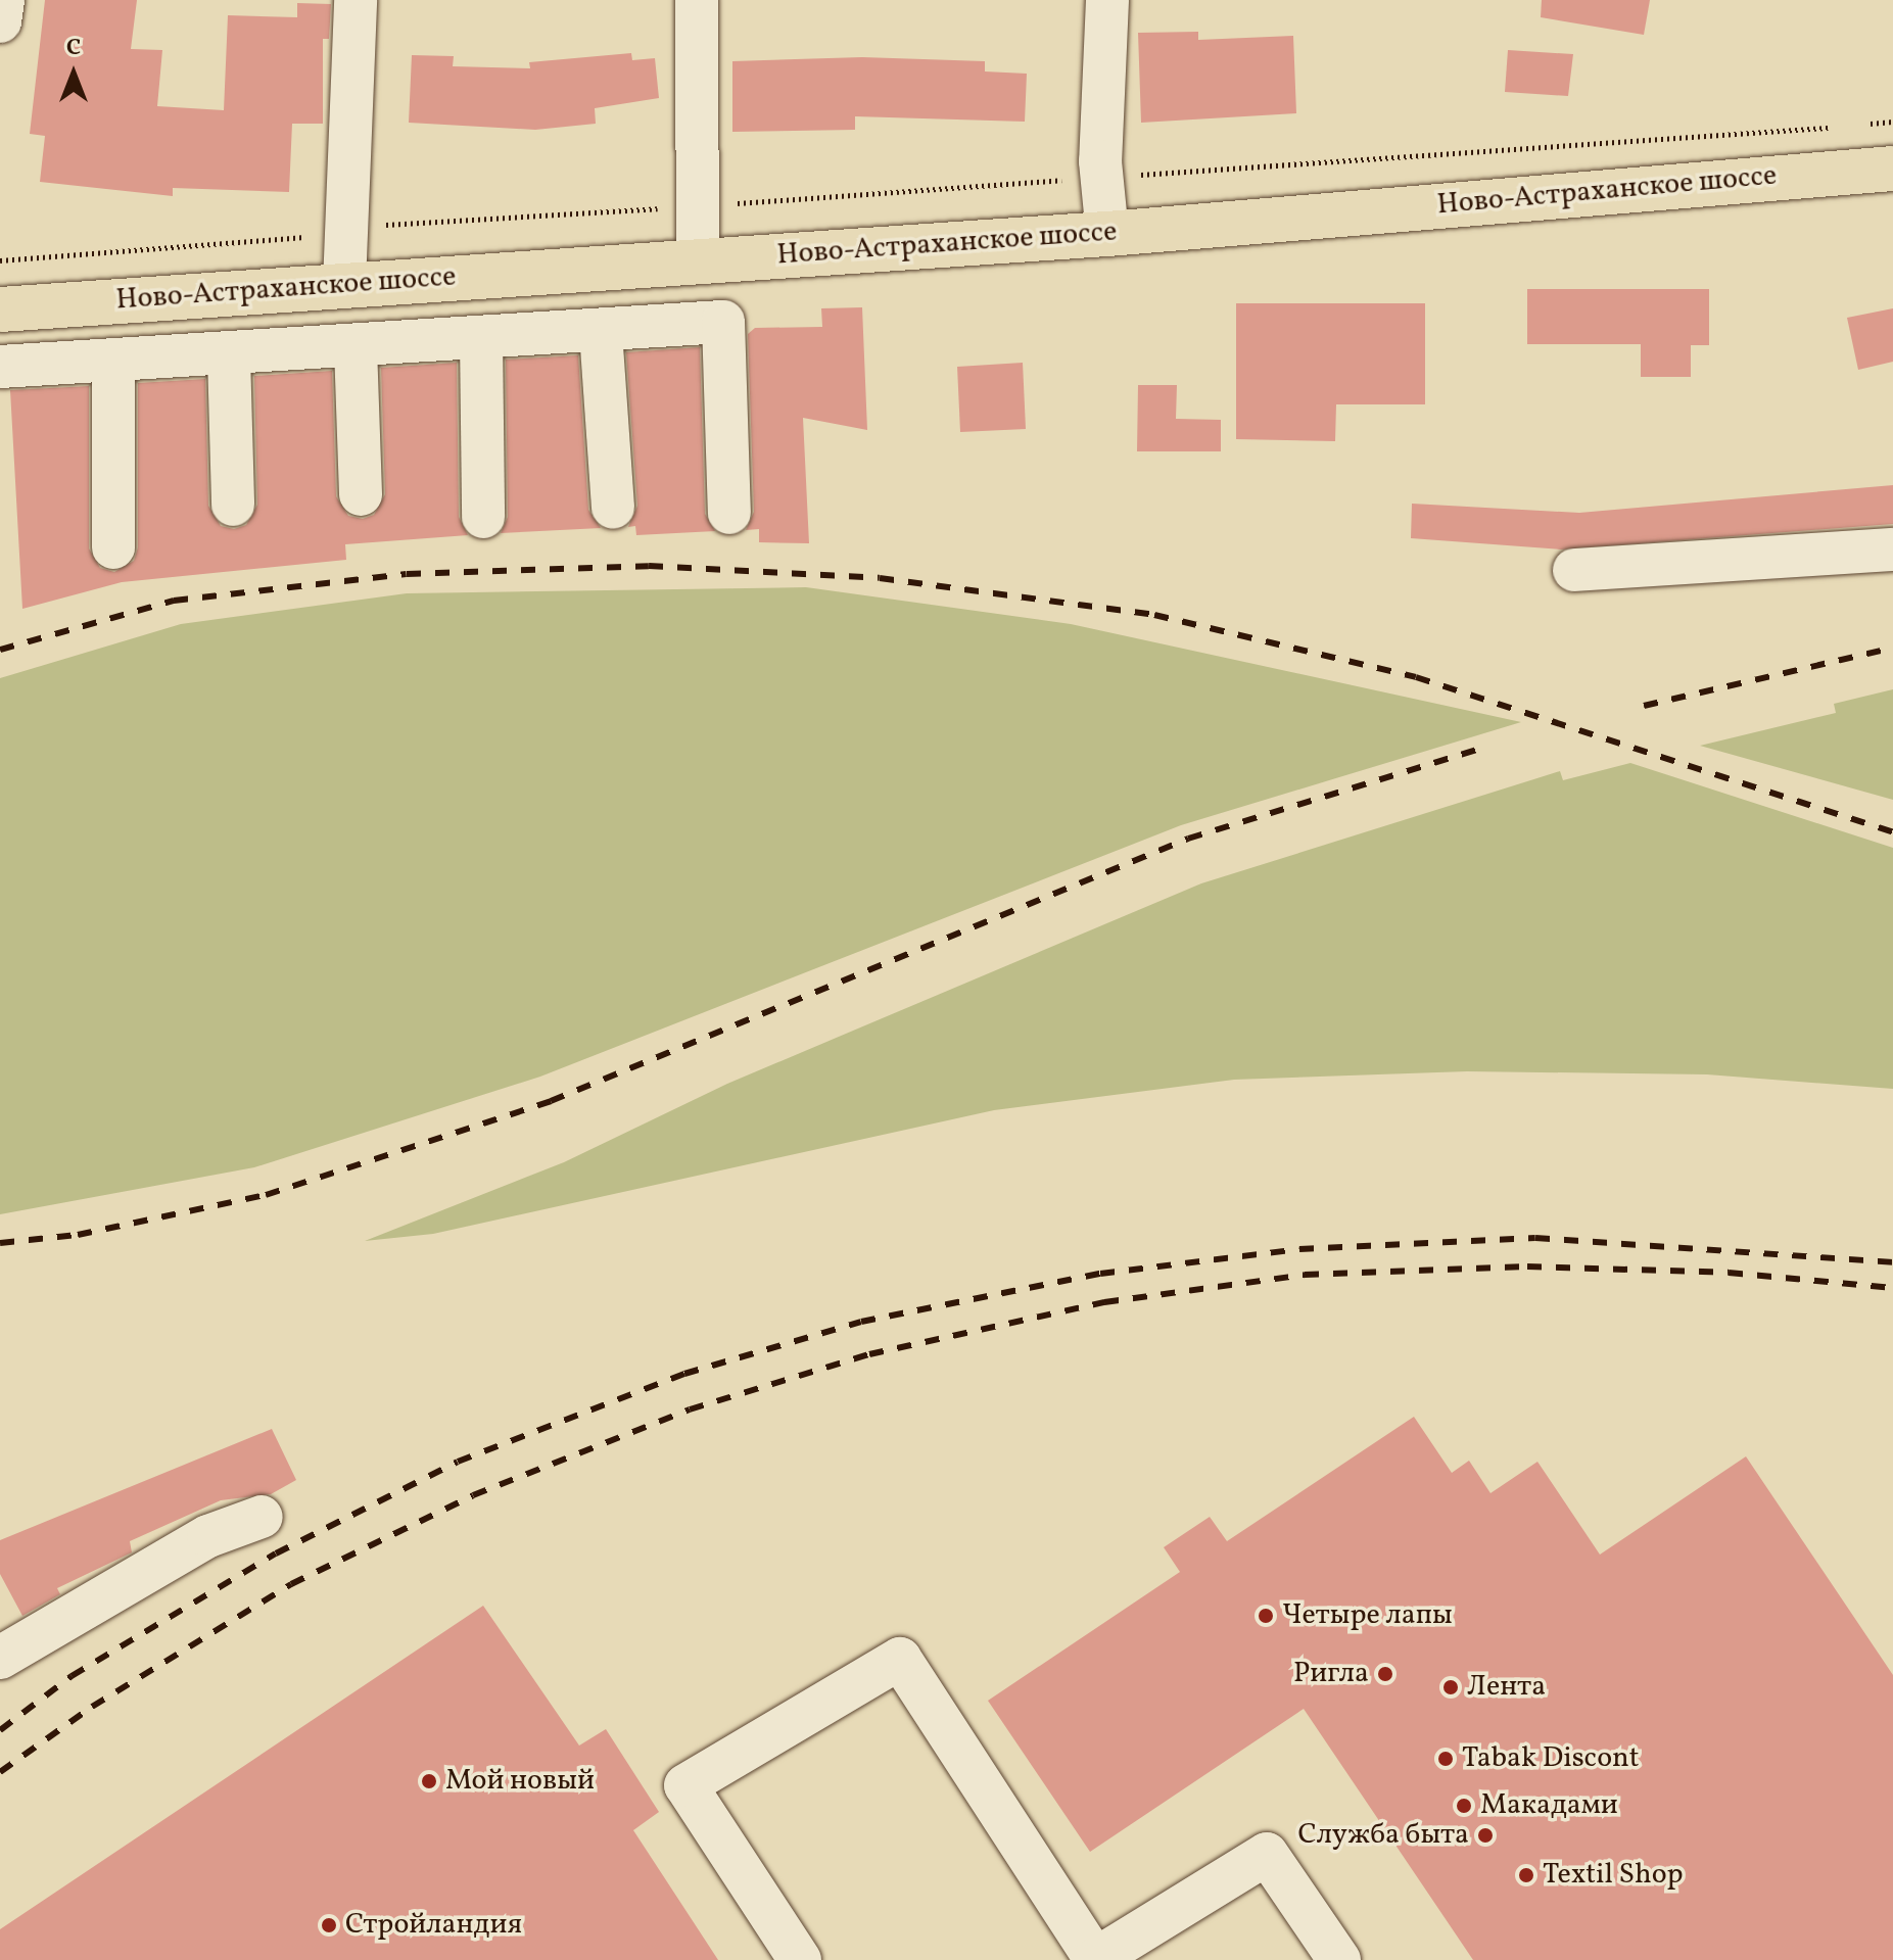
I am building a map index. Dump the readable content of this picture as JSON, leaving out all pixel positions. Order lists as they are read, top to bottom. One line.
{"streets":{"main road":["Ново-Астраханское шоссе"]},"places":["Четыре лапы","Ригла","Лента","Tabak Discont","Мой новый","Макадами","Служба быта","Textil Shop","Стройландия"],"north":"top"}
